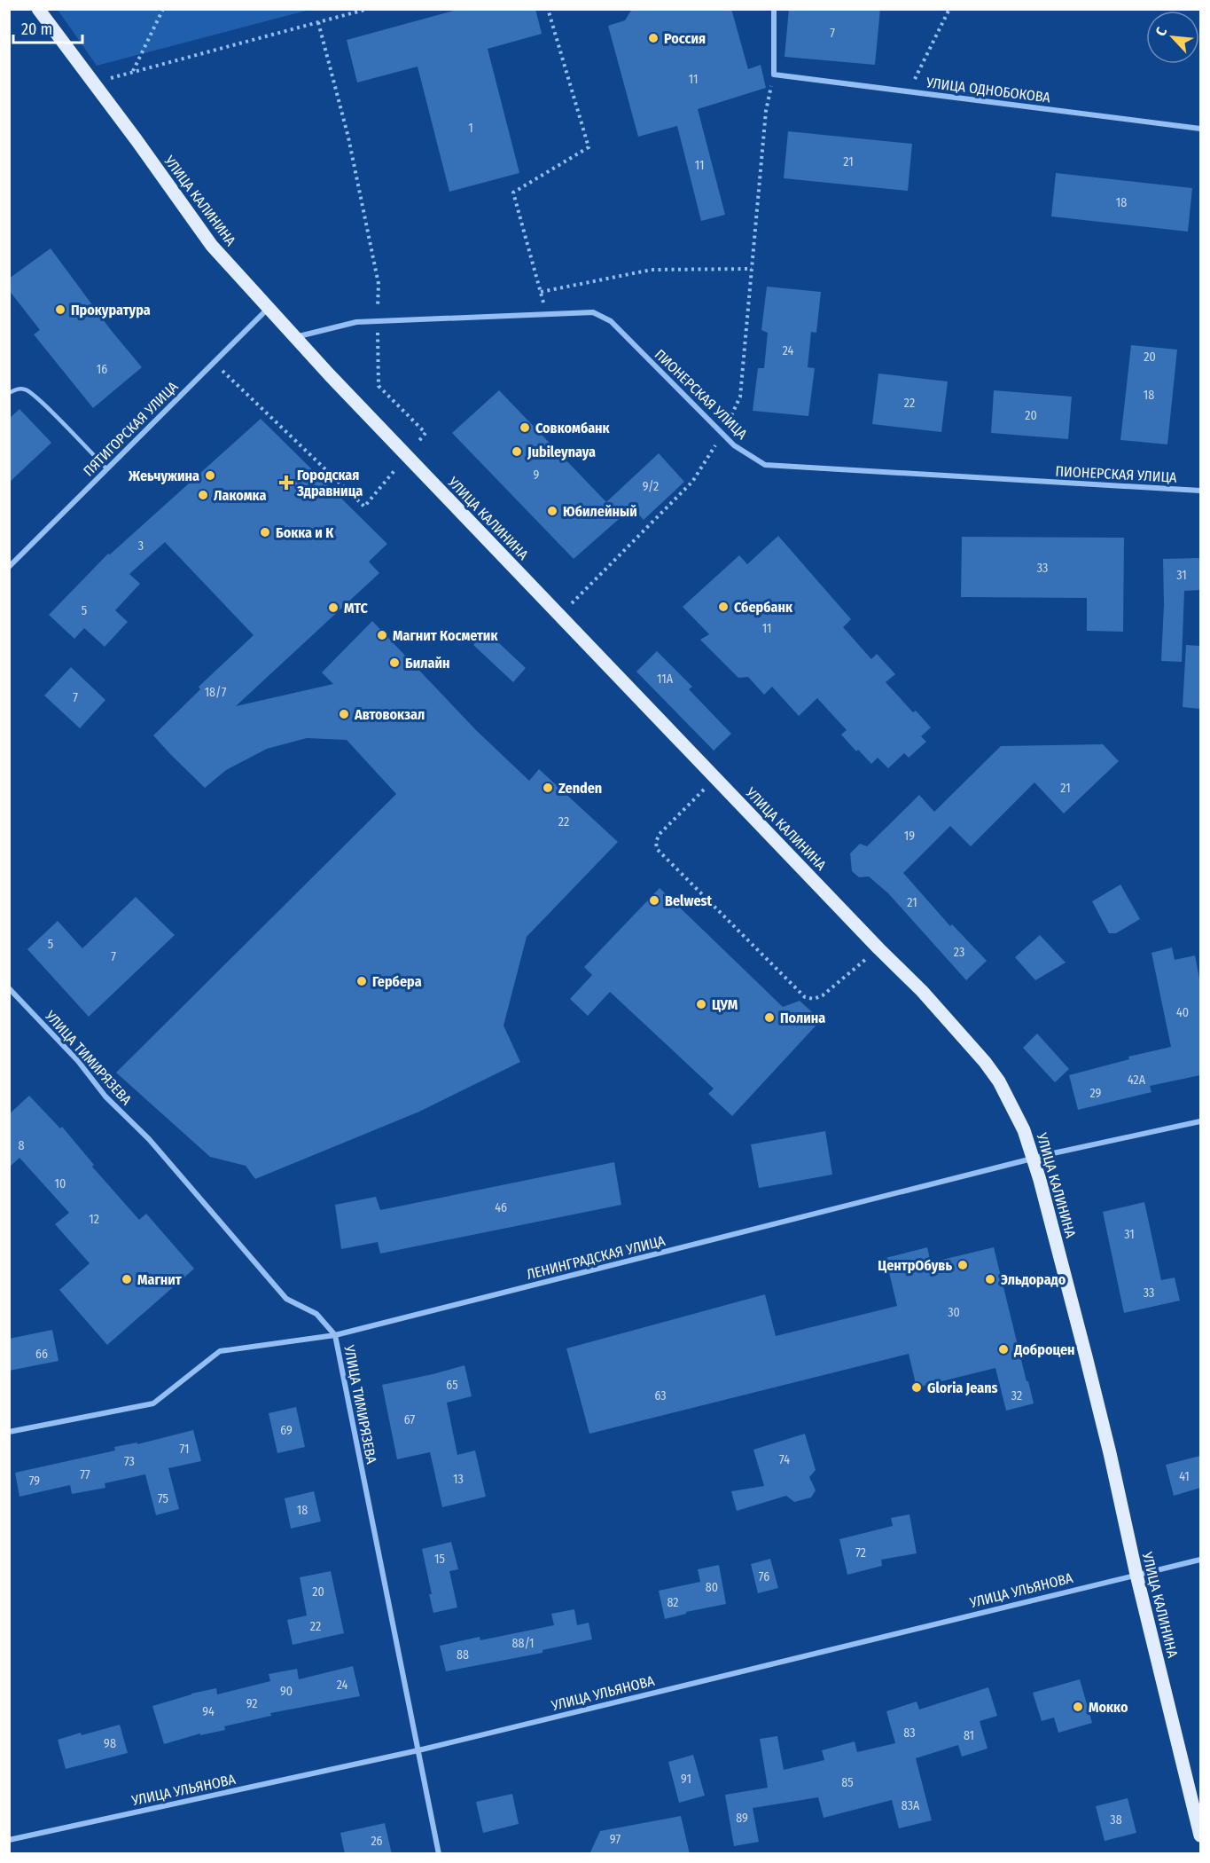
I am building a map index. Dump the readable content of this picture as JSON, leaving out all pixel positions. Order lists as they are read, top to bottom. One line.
{"streets":{"main road":["УЛИЦА КАЛИНИНА"],"street":["УЛИЦА ОДНОБОКОВА","ПИОНЕРСКАЯ УЛИЦА","ПЯТИГОРСКАЯ УЛИЦА","УЛИЦА ТИМИРЯЗЕВА","ЛЕНИНГРАДСКАЯ УЛИЦА","УЛИЦА УЛЬЯНОВА"]},"crossings":[["УЛИЦА КАЛИНИНА","ПИОНЕРСКАЯ УЛИЦА"],["УЛИЦА КАЛИНИНА","ПЯТИГОРСКАЯ УЛИЦА"],["УЛИЦА КАЛИНИНА","ЛЕНИНГРАДСКАЯ УЛИЦА"],["УЛИЦА КАЛИНИНА","УЛИЦА УЛЬЯНОВА"],["УЛИЦА ТИМИРЯЗЕВА","ЛЕНИНГРАДСКАЯ УЛИЦА"],["УЛИЦА ТИМИРЯЗЕВА","УЛИЦА УЛЬЯНОВА"]],"places":{"other":["Россия","Прокуратура","Совкомбанк","Jubileynaya","Жеьчужина","Лакомка","Юбилейный","Бокка и К","Сбербанк","МТС","Магнит Косметик","Билайн","Автовокзал","Zenden","Belwest","Гербера","ЦУМ","Полина","ЦентрОбувь","Магнит","Эльдорадо","Доброцен","Gloria Jeans","Мокко"],"health":["Городская Здравница"]},"house_numbers":["7","11","1","21","11","18","24","20","16","18","22","20","9","9/2","3","33","31","5","11","11А","18/7","7","21","22","19","21","5","23","7","40","42А","29","8","10","46","12","31","33","30","66","65","63","32","67","69","71","74","73","77","41","13","79","75","18","72","15","76","80","20","82","22","88/1","88","24","90","92","94","83","81","98","91","85","83А","89","38","97","26"],"scale_bar":"20 m","north":"top left"}
